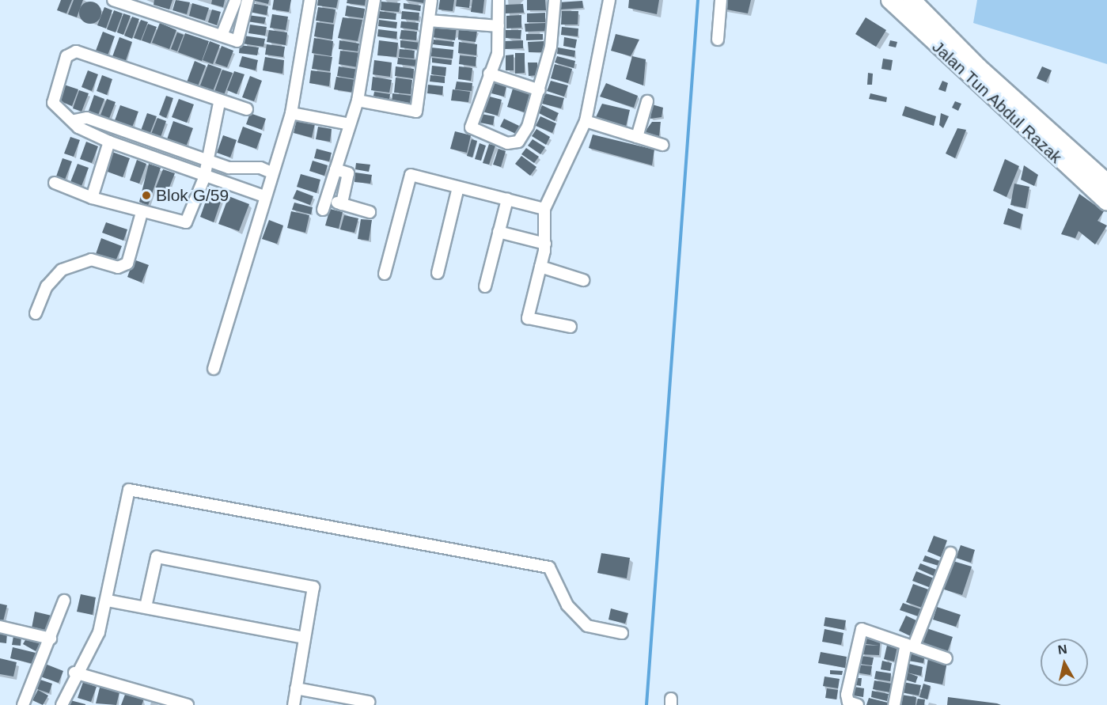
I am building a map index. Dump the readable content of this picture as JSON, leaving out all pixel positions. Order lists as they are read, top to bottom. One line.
{"streets":{"main road":["Jalan Tun Abdul Razak"]},"places":["Blok G/59"],"north":"top"}
